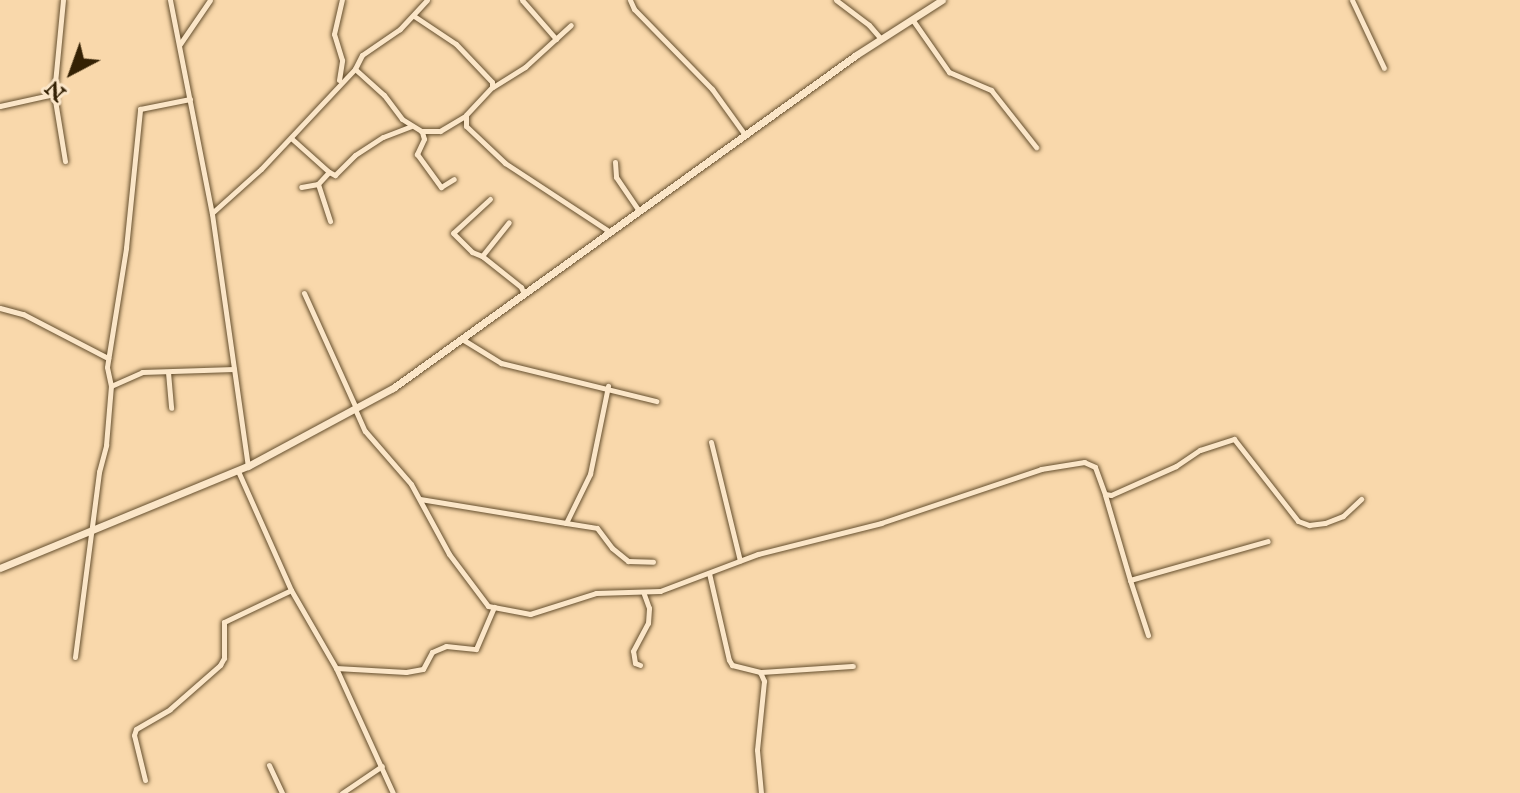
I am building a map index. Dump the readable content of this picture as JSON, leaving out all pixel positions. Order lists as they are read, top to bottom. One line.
{"north":"bottom left"}
